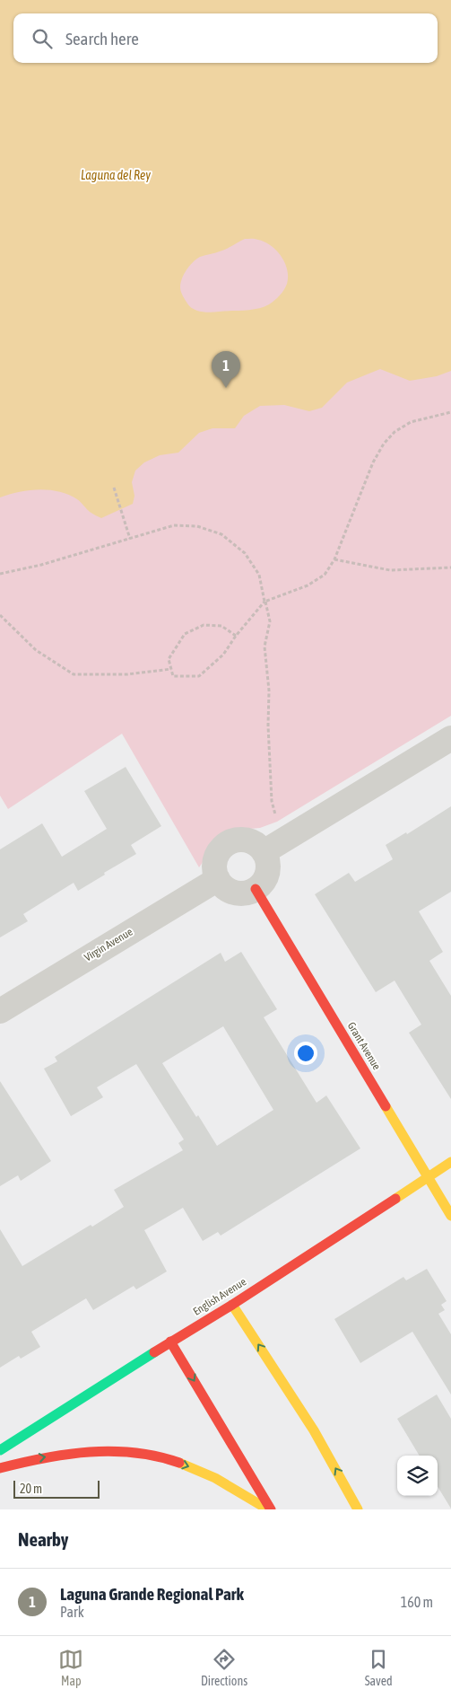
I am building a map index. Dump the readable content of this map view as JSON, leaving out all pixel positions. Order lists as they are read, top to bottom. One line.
{"streets":{"main road":["Grant Avenue","English Avenue"],"street":["Virgin Avenue"]},"crossings":[["Virgin Avenue","Grant Avenue"],["Grant Avenue","English Avenue"]],"water":["Laguna del Rey"],"scale_bar":"20 m","page":{"search":"Search here","pins":"1","scale":"20 m","heading":"Nearby","list":[{"mark":"1","name":"Laguna Grande Regional Park","note":"Park","value":"160 m"}],"nav":["Map","Directions","Saved"]}}
